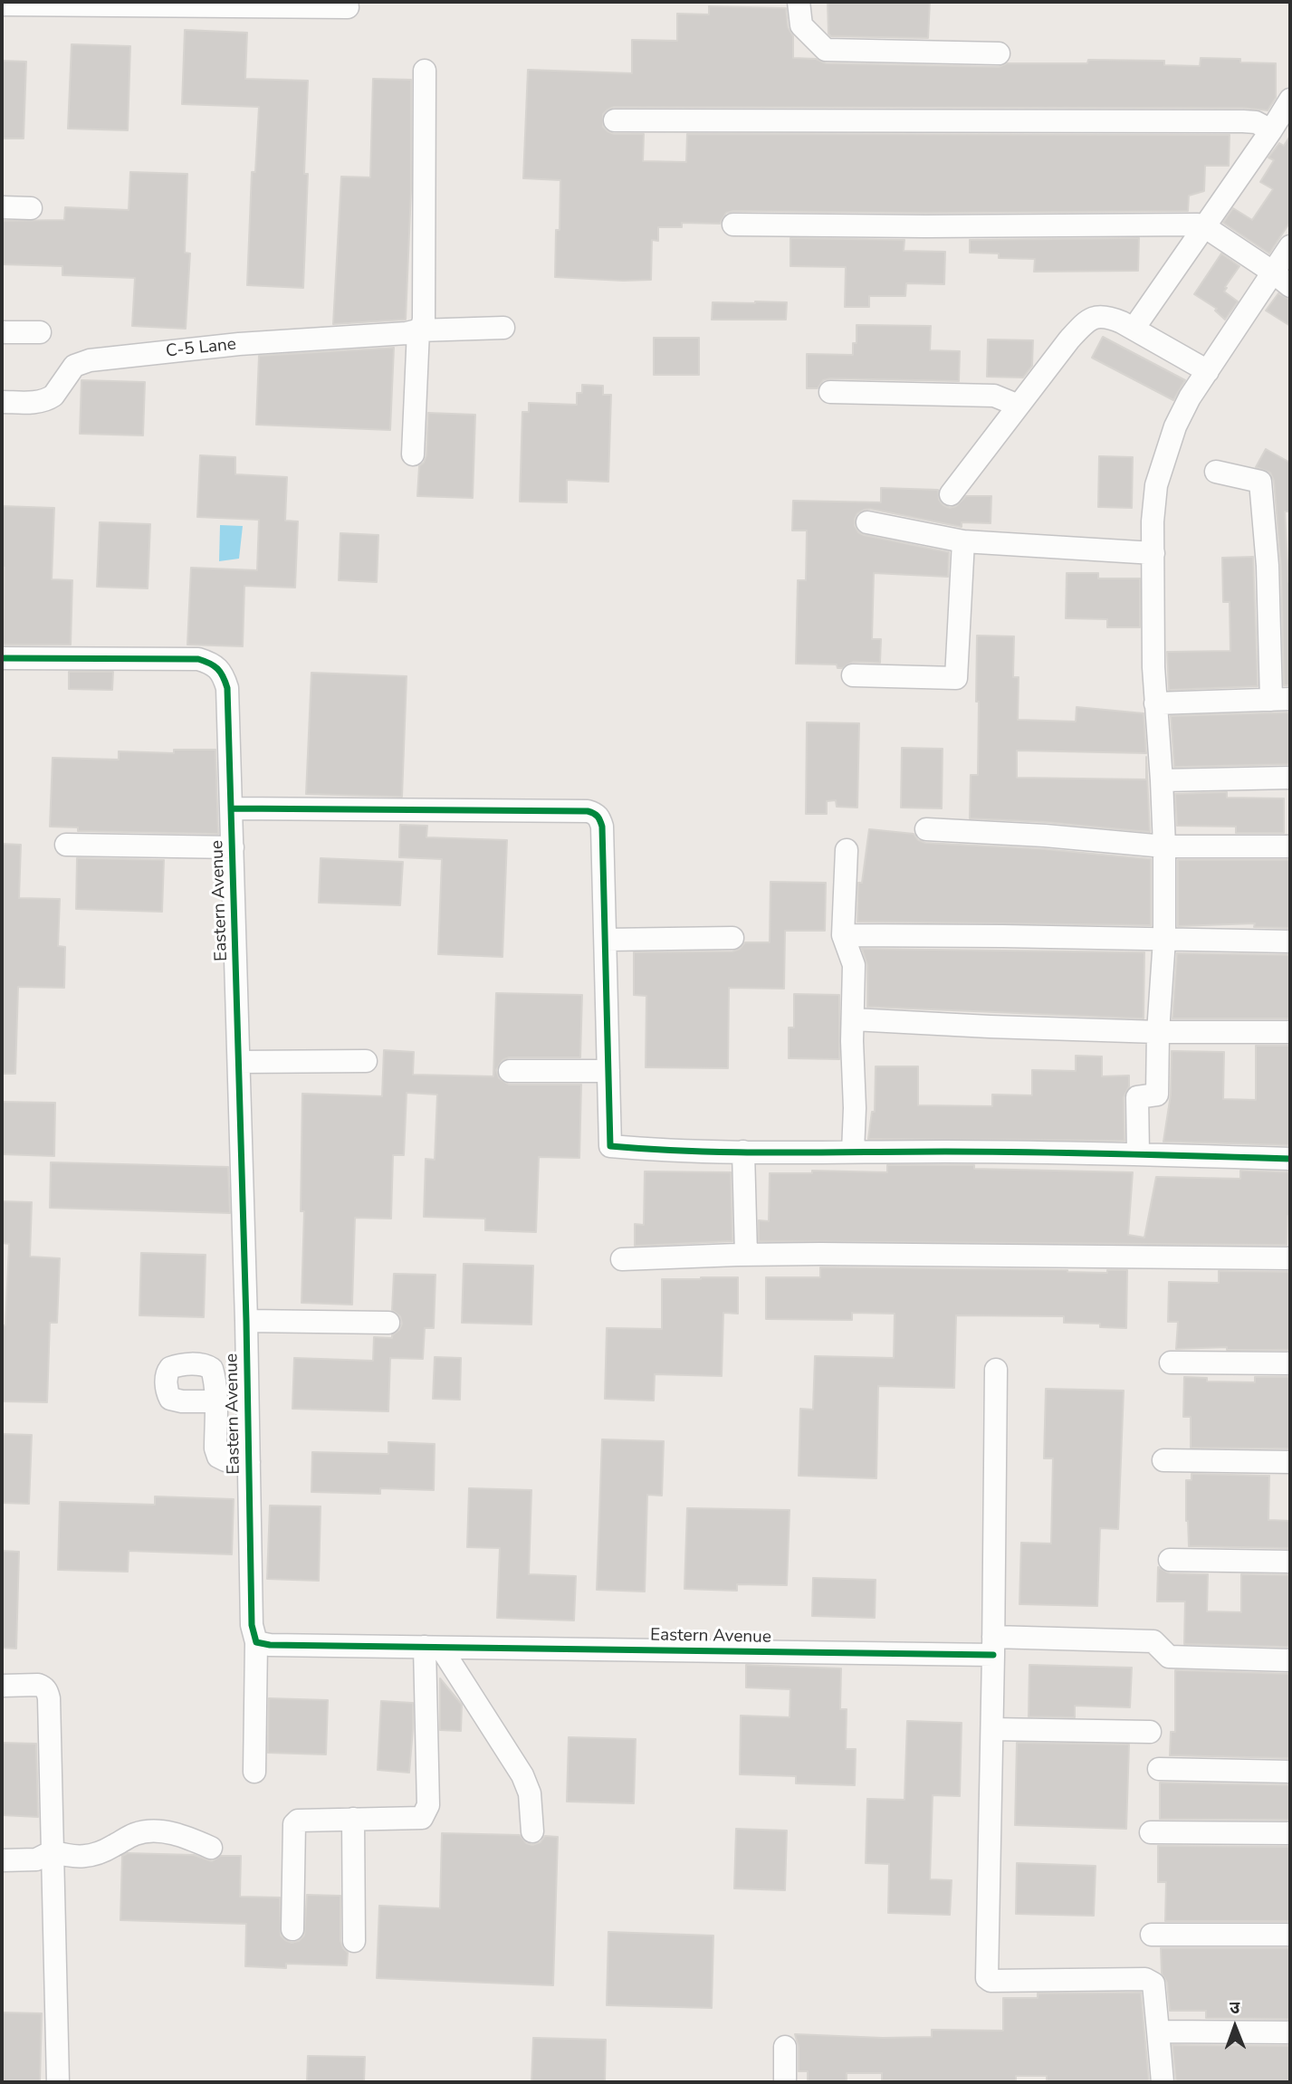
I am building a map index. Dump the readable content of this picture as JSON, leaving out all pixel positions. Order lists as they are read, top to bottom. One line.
{"streets":{"street":["C-5 Lane","Eastern Avenue"]},"north":"top"}
